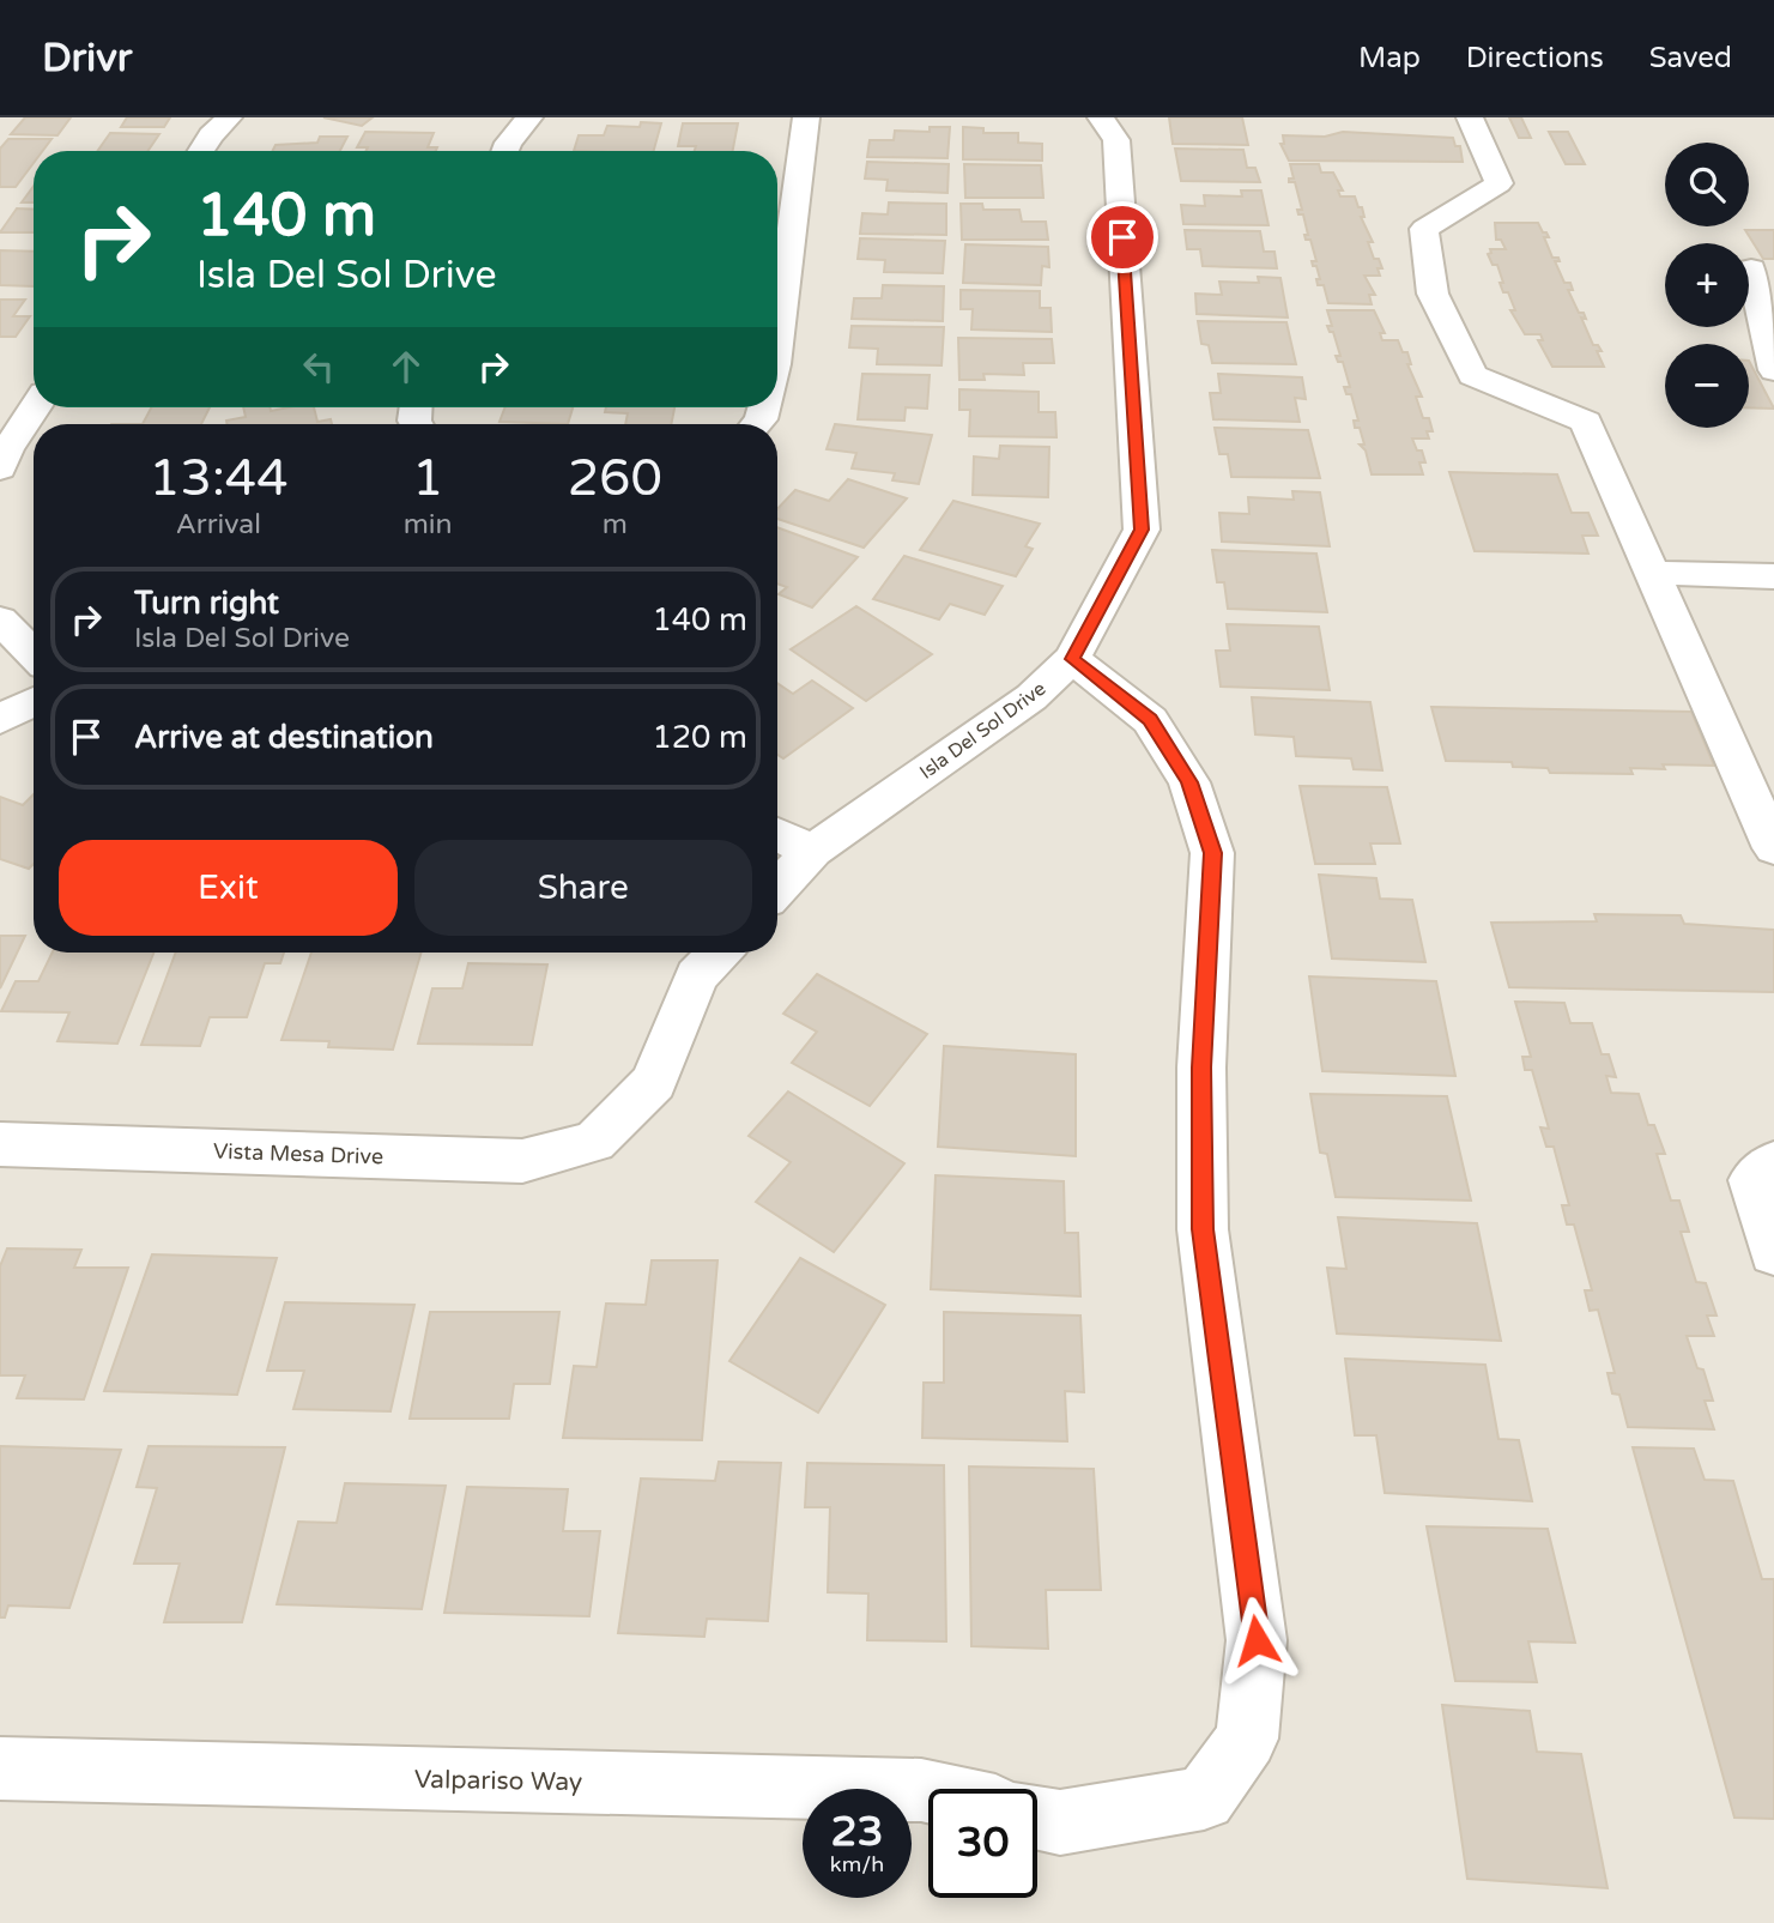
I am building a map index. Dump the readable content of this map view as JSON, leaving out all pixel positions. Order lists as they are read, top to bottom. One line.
{"streets":{"street":["Isla Del Sol Drive","Vista Mesa Drive","Valpariso Way"]},"page":{"header":"Drivr","nav":["Map","Directions","Saved"],"map_buttons":["+","−"],"turn":["140 m","Isla Del Sol Drive"],"eta":["13:44","Arrival","1","min","260","m"],"list":[{"name":"Turn right","note":"Isla Del Sol Drive","value":"140 m"},{"name":"Arrive at destination","value":"120 m"}],"buttons":["Exit","Share"],"speed":"23 km/h","limit":"30"}}
